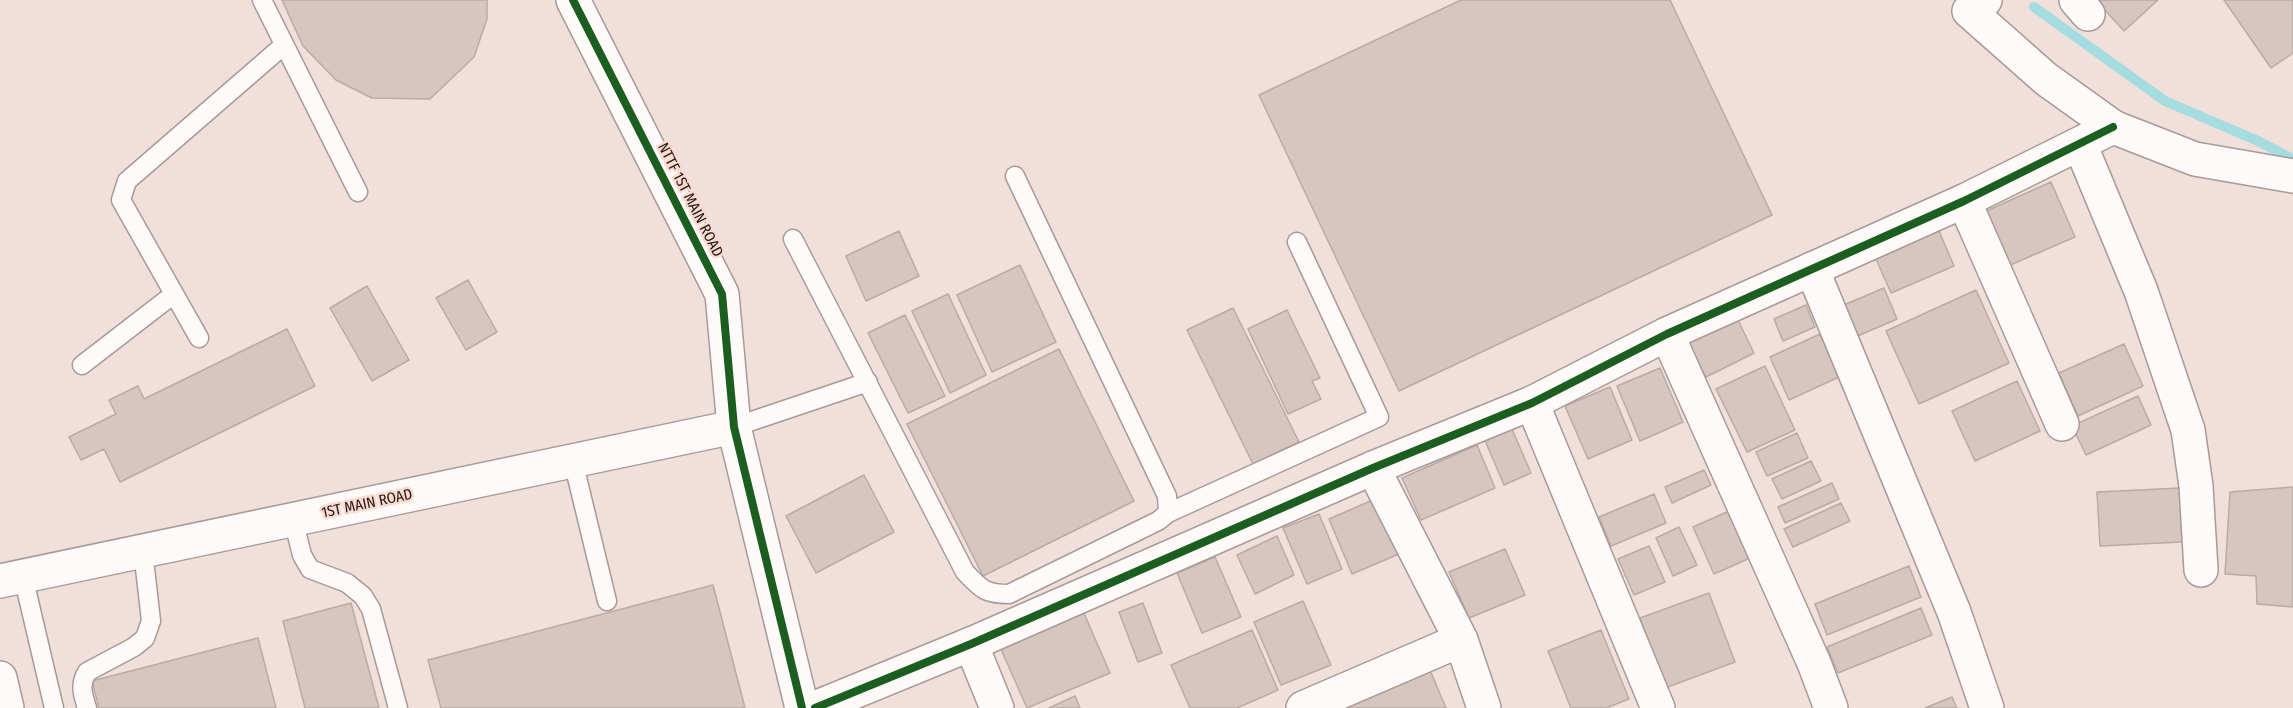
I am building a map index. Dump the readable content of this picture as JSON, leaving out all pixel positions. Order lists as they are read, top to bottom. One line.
{"streets":{"street":["NTTF 1ST MAIN ROAD","1ST MAIN ROAD"]},"crossings":[["NTTF 1ST MAIN ROAD","1ST MAIN ROAD"]]}
